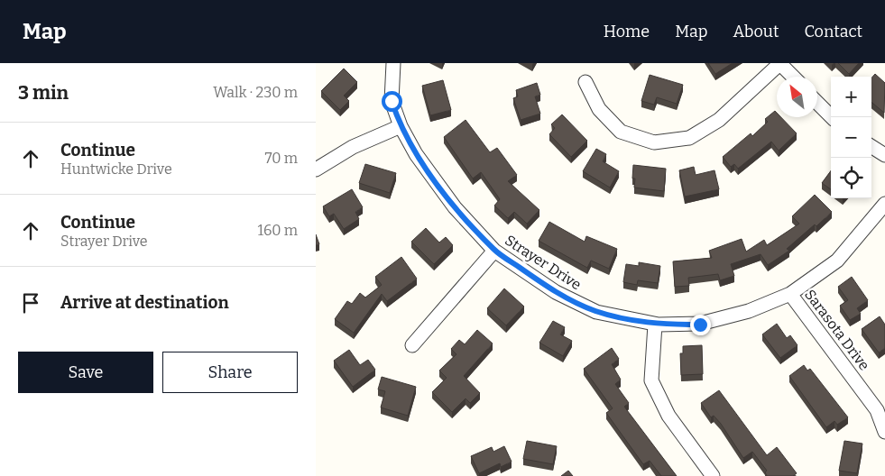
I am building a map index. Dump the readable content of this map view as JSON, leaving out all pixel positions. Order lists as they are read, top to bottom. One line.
{"streets":{"street":["Strayer Drive","Sarasota Drive"]},"crossings":[["Strayer Drive","Sarasota Drive"]],"north":"top left","page":{"header":"Map","nav":["Home","Map","About","Contact"],"heading":["3 min","Walk · 230 m"],"map_buttons":["+","−"],"list":[["Continue","Huntwicke Drive","70 m"],["Continue","Strayer Drive","160 m"],"Arrive at destination"],"buttons":["Save","Share"]}}
